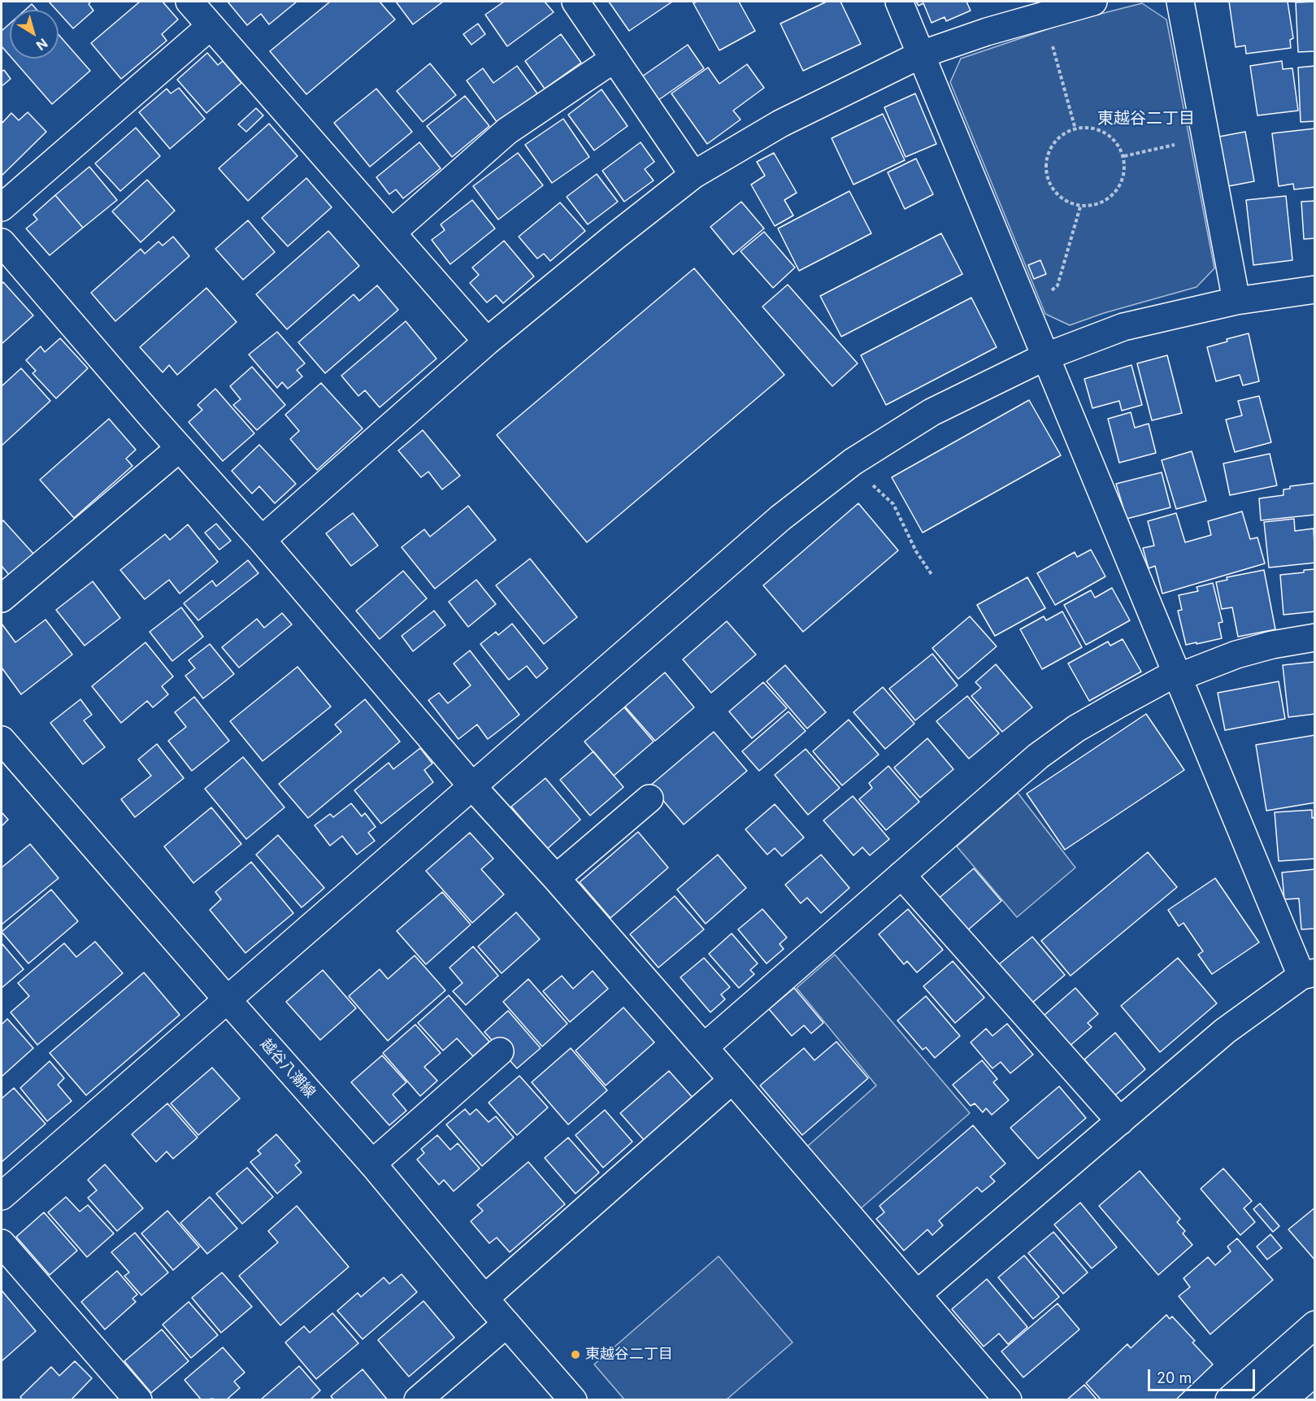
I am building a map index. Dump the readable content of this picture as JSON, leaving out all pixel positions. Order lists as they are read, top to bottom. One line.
{"streets":{"street":["越谷八潮線"]},"districts":["東越谷二丁目"],"places":["東越谷二丁目"],"scale_bar":"20 m","north":"bottom right"}
